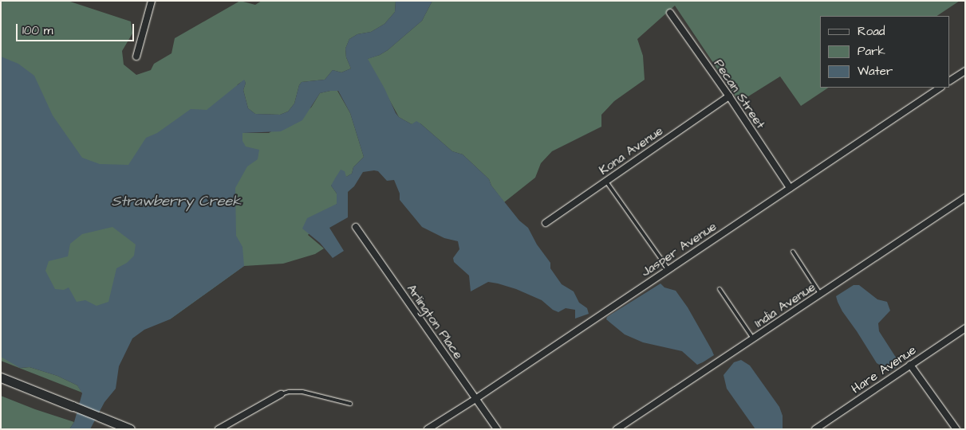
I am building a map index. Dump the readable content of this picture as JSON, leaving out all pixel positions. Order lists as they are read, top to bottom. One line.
{"streets":{"street":["Pecan Street","Kona Avenue","Jasper Avenue","India Avenue","Arlington Place","Hare Avenue"]},"crossings":[["Pecan Street","Kona Avenue"],["Pecan Street","Jasper Avenue"],["Jasper Avenue","Arlington Place"]],"water":["Strawberry Creek"],"legend":["Road","Park","Water"],"scale_bar":"100 m"}
